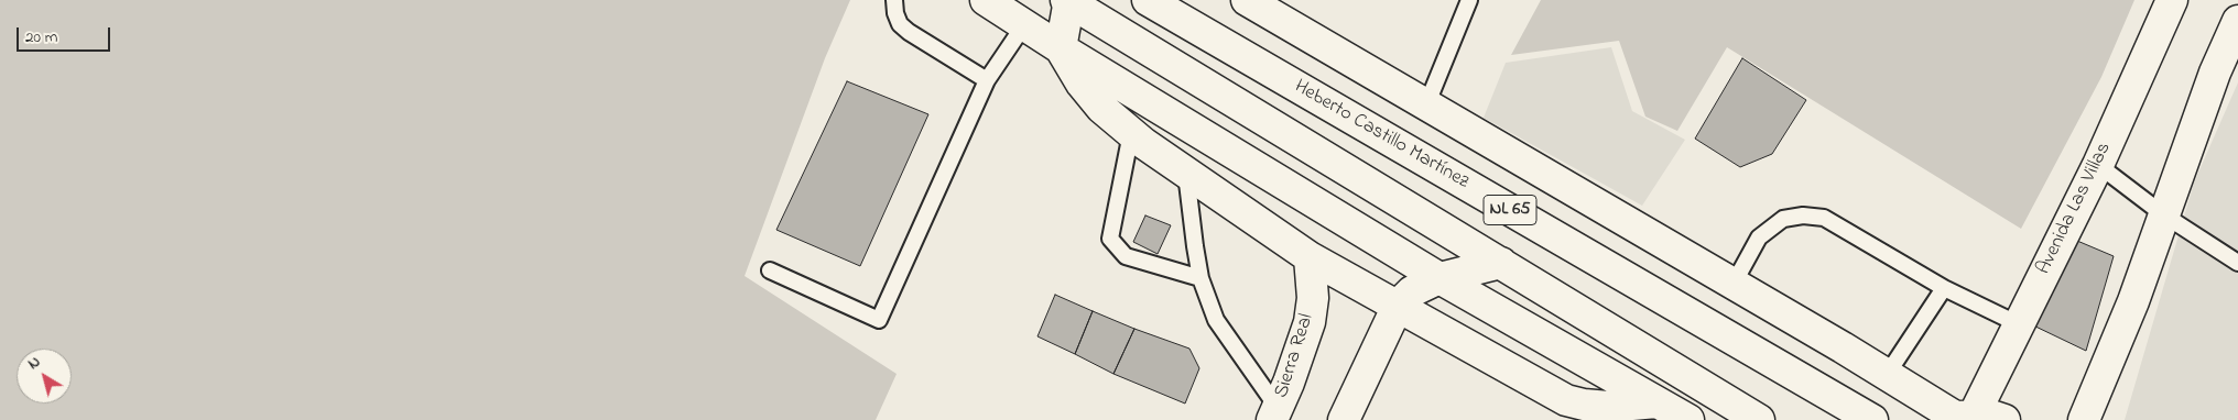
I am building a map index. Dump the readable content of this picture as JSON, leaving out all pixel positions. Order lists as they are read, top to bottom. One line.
{"streets":{"street":["Heberto Castillo Martínez","Avenida Las Villas","NL 65","Sierra Real"]},"scale_bar":"20 m","north":"top left"}
